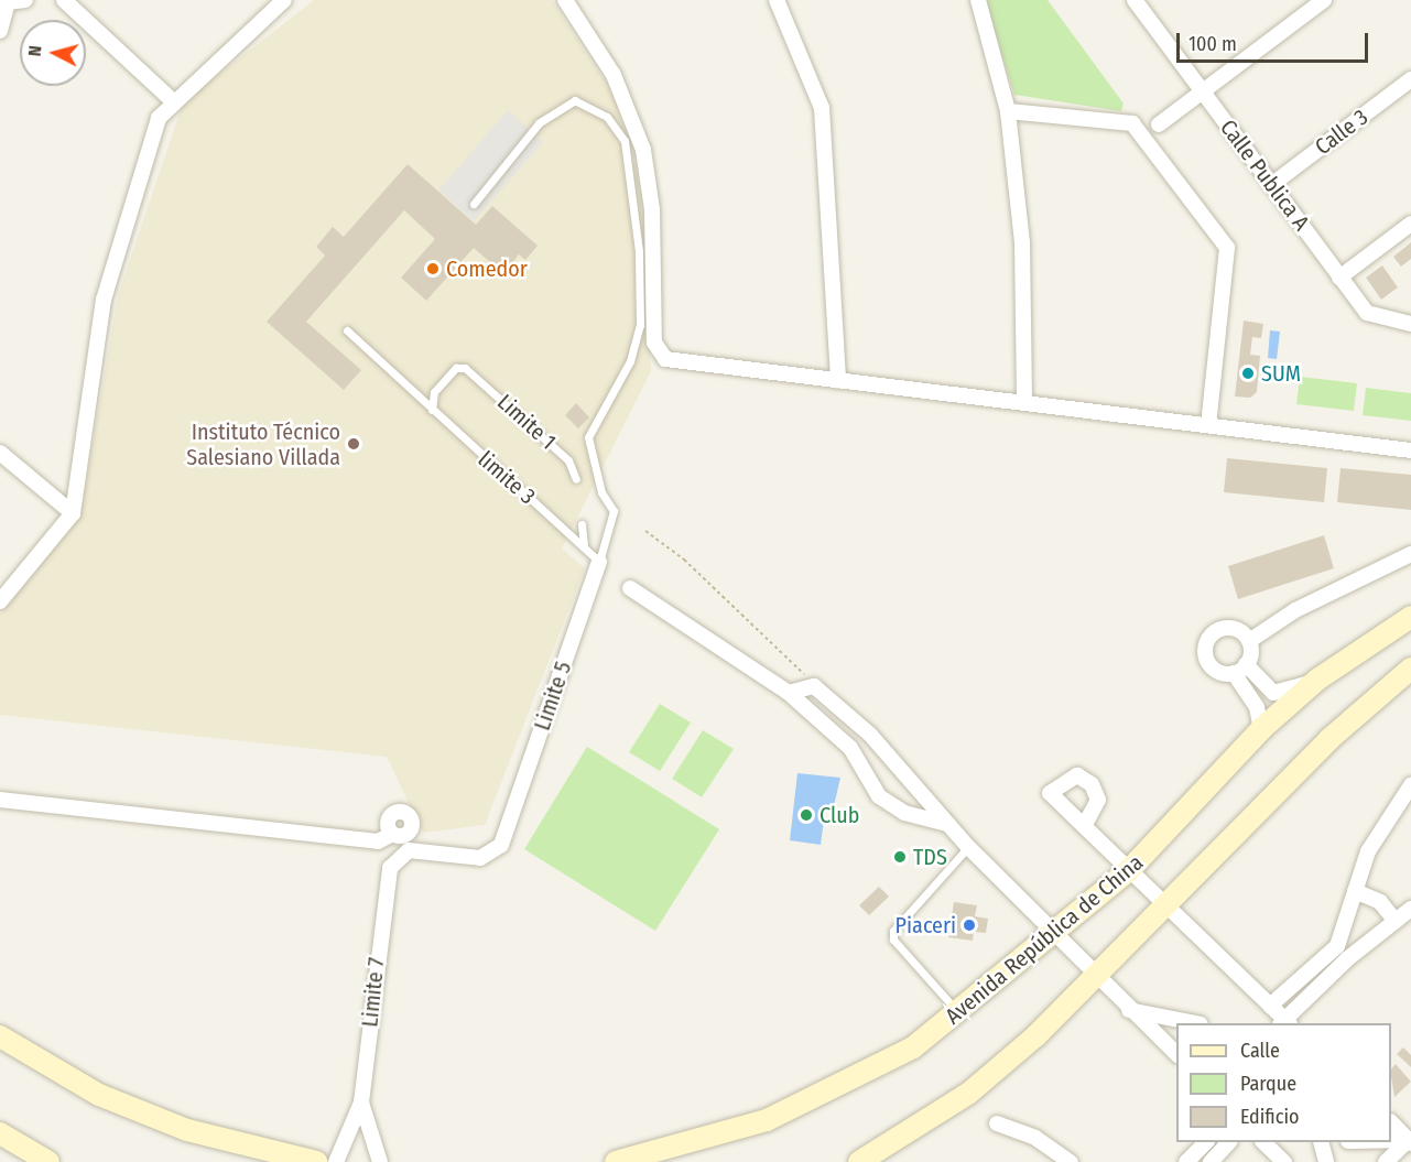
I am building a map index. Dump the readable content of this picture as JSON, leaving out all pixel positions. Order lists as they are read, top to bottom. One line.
{"streets":{"main road":["Avenida República de China"],"street":["Calle 3","Calle Publica A","Limite 5","Limite 7"],"lane":["Limite 1","limite 3"]},"crossings":[["Calle 3","Calle Publica A"],["Limite 1","limite 3"],["limite 3","Limite 5"],["Limite 5","Limite 7"]],"places":["Comedor","SUM","Instituto Técnico Salesiano Villada","Club","TDS","Piaceri"],"legend":["Calle","Parque","Edificio"],"scale_bar":"100 m","north":"left"}
